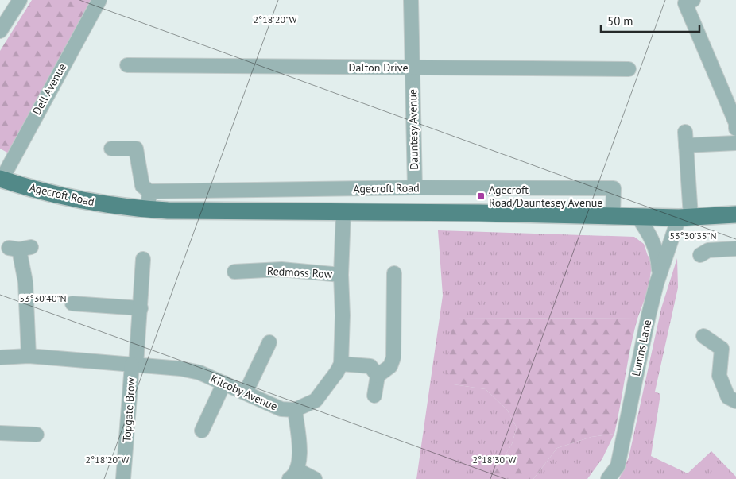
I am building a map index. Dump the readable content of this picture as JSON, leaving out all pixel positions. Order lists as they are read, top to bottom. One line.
{"streets":{"main road":["Agecroft Road"],"street":["Dalton Drive","Dell Avenue","Dauntesy Avenue","Redmoss Row","Lumns Lane","Kilcoby Avenue","Topgate Brow"]},"crossings":[["Dalton Drive","Dauntesy Avenue"],["Dell Avenue","Agecroft Road"],["Dauntesy Avenue","Agecroft Road"],["Agecroft Road","Lumns Lane"],["Kilcoby Avenue","Topgate Brow"]],"places":{"transit":["Agecroft Road/Dauntesey Avenue"]},"scale_bar":"50 m","coordinates":["2°18'20\"W","53°30'35\"N","53°30'40\"N","2°18'30\"W"]}
